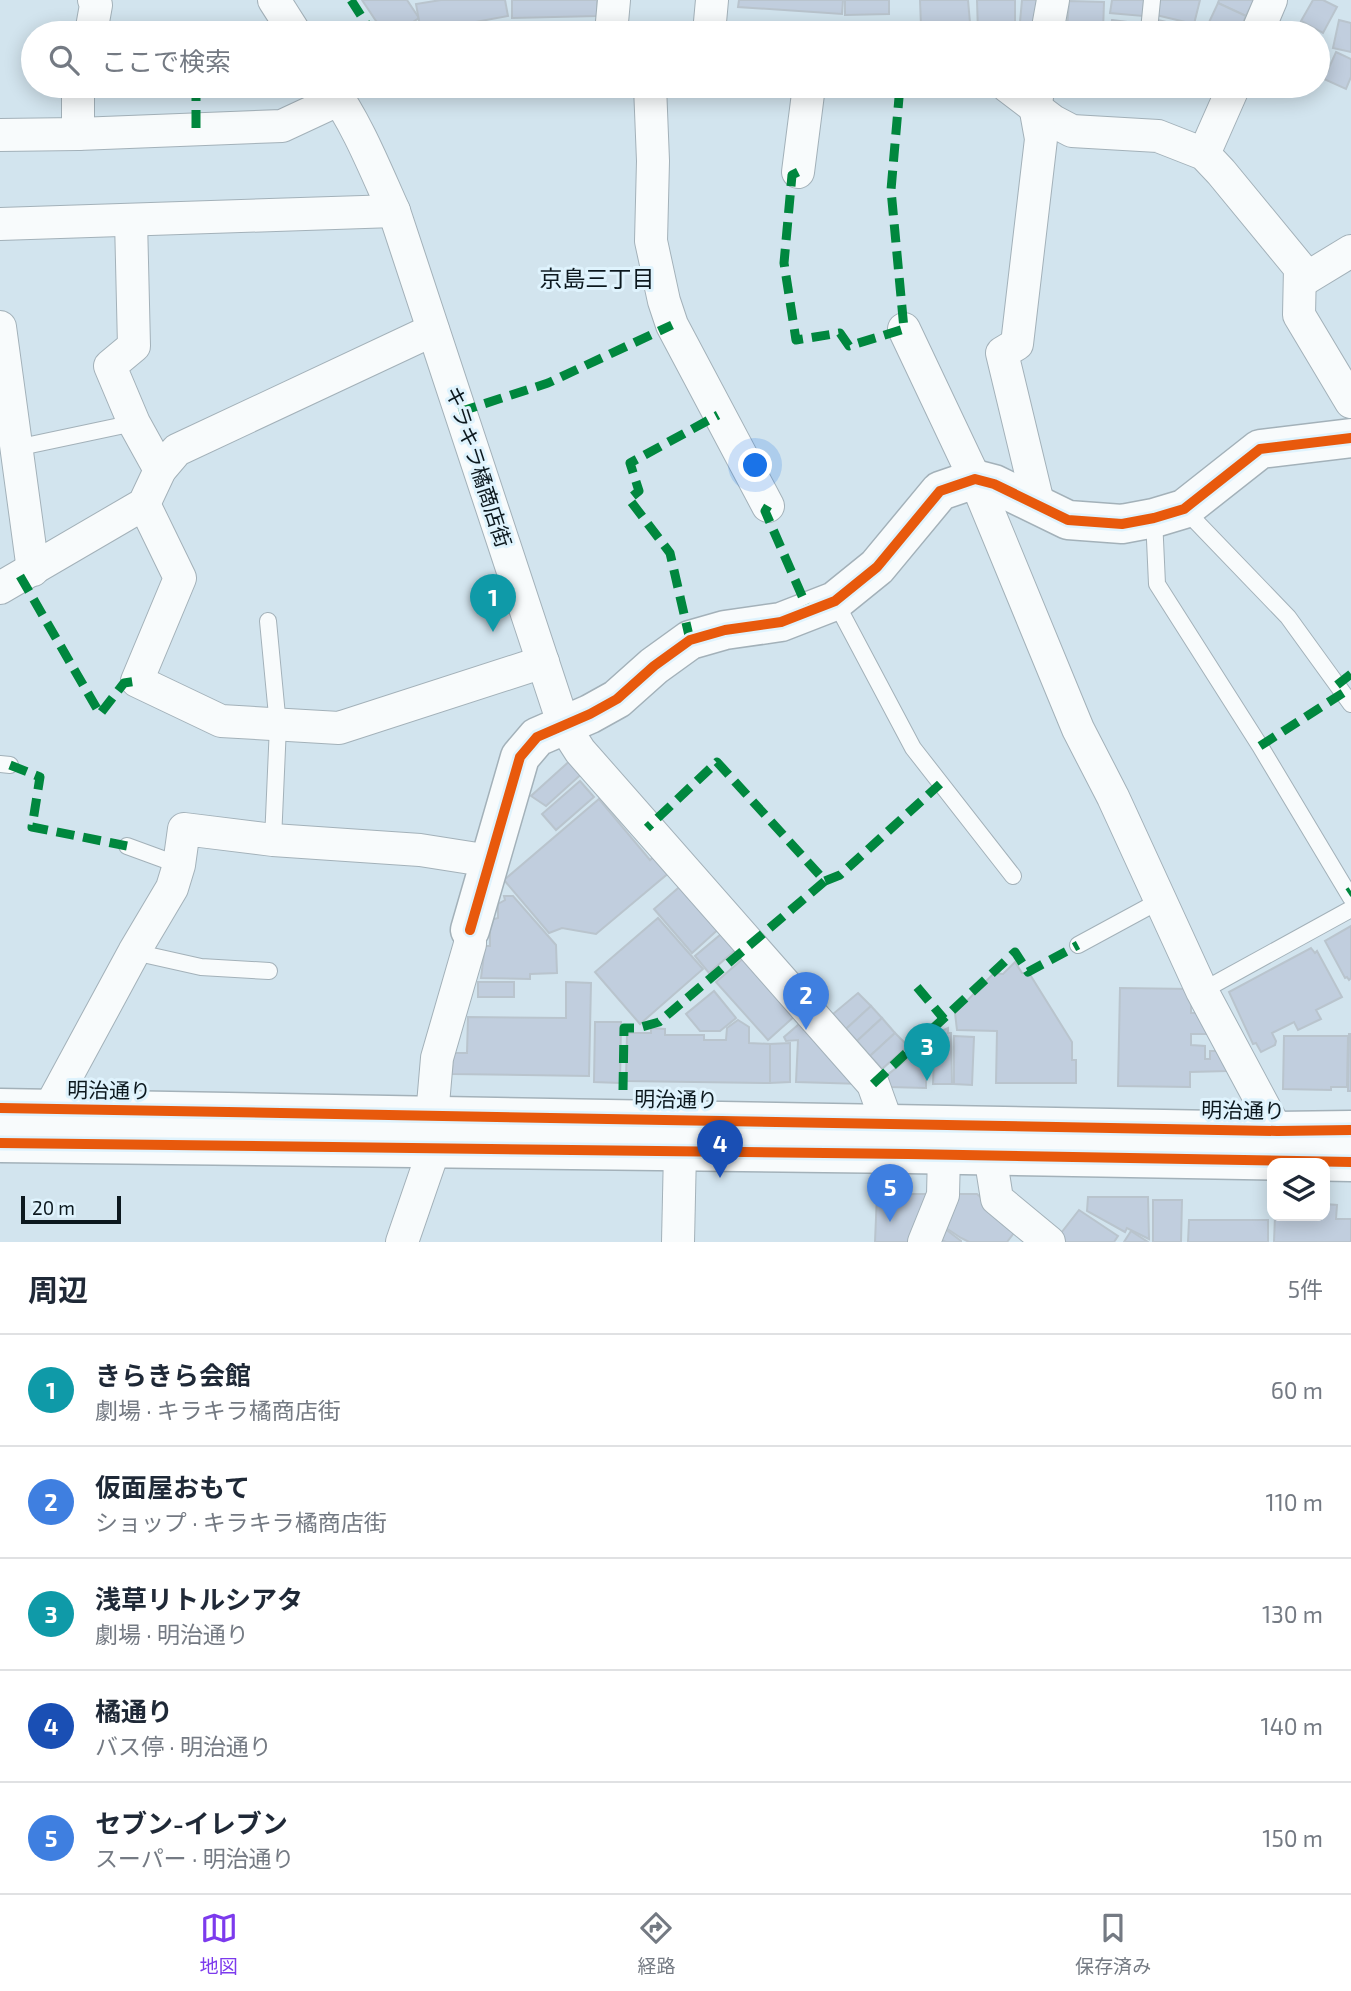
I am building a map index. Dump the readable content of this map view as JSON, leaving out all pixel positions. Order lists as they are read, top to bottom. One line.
{"streets":{"main road":["明治通り"],"street":["キラキラ橘商店街"]},"crossings":[["キラキラ橘商店街","明治通り"]],"districts":["京島三丁目"],"scale_bar":"20 m","page":{"search":"ここで検索","pins":["1","2","3","4","5"],"scale":"20 m","heading":["周辺","5件"],"list":[{"mark":"1","name":"きらきら会館","note":"劇場 · キラキラ橘商店街","value":"60 m"},{"mark":"2","name":"仮面屋おもて","note":"ショップ · キラキラ橘商店街","value":"110 m"},{"mark":"3","name":"浅草リトルシアタ","note":"劇場 · 明治通り","value":"130 m"},{"mark":"4","name":"橘通り","note":"バス停 · 明治通り","value":"140 m"},{"mark":"5","name":"セブン-イレブン","note":"スーパー · 明治通り","value":"150 m"}],"nav":["地図","経路","保存済み"]}}
